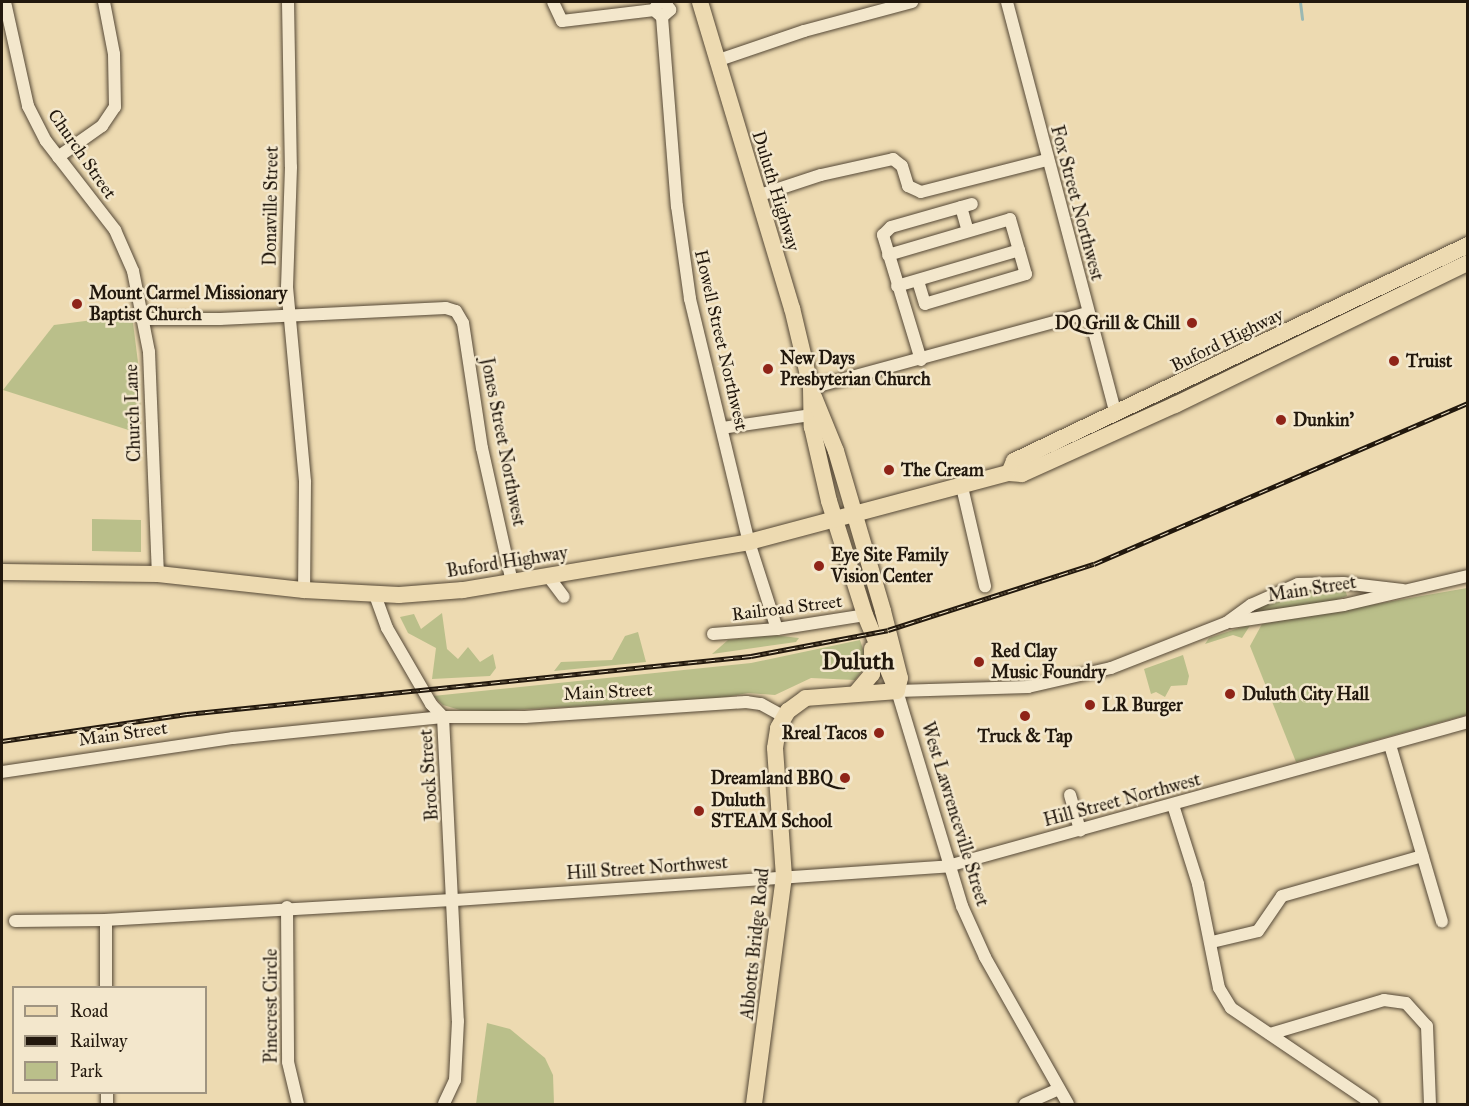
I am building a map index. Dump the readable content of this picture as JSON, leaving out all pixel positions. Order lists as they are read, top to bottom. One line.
{"streets":{"main road":["Duluth Highway","Buford Highway","West Lawrenceville Street","Abbotts Bridge Road"],"street":["Church Street","Fox Street Northwest","Donaville Street","Howell Street Northwest","Church Lane","Jones Street Northwest","Main Street","Railroad Street","Brock Street","Hill Street Northwest","Pinecrest Circle"]},"crossings":[["Church Street","Church Lane"],["Duluth Highway","Buford Highway"],["Duluth Highway","West Lawrenceville Street"],["Fox Street Northwest","Buford Highway"],["Donaville Street","Buford Highway"],["Donaville Street","Jones Street Northwest"],["Howell Street Northwest","Buford Highway"],["Howell Street Northwest","Railroad Street"],["Buford Highway","Church Lane"],["Buford Highway","Jones Street Northwest"],["Buford Highway","Brock Street"],["Buford Highway","West Lawrenceville Street"],["Main Street","Brock Street"],["Main Street","Abbotts Bridge Road"],["Railroad Street","West Lawrenceville Street"],["Brock Street","Hill Street Northwest"],["Hill Street Northwest","West Lawrenceville Street"],["Hill Street Northwest","Abbotts Bridge Road"],["Hill Street Northwest","Pinecrest Circle"]],"districts":["Duluth"],"places":["Mount Carmel Missionary Baptist Church","DQ Grill & Chill","Truist","New Days Presbyterian Church","Dunkin'","The Cream","Eye Site Family Vision Center","Red Clay Music Foundry","Duluth City Hall","LR Burger","Truck & Tap","Rreal Tacos","Dreamland BBQ","Duluth STEAM School"],"legend":["Road","Railway","Park"]}
